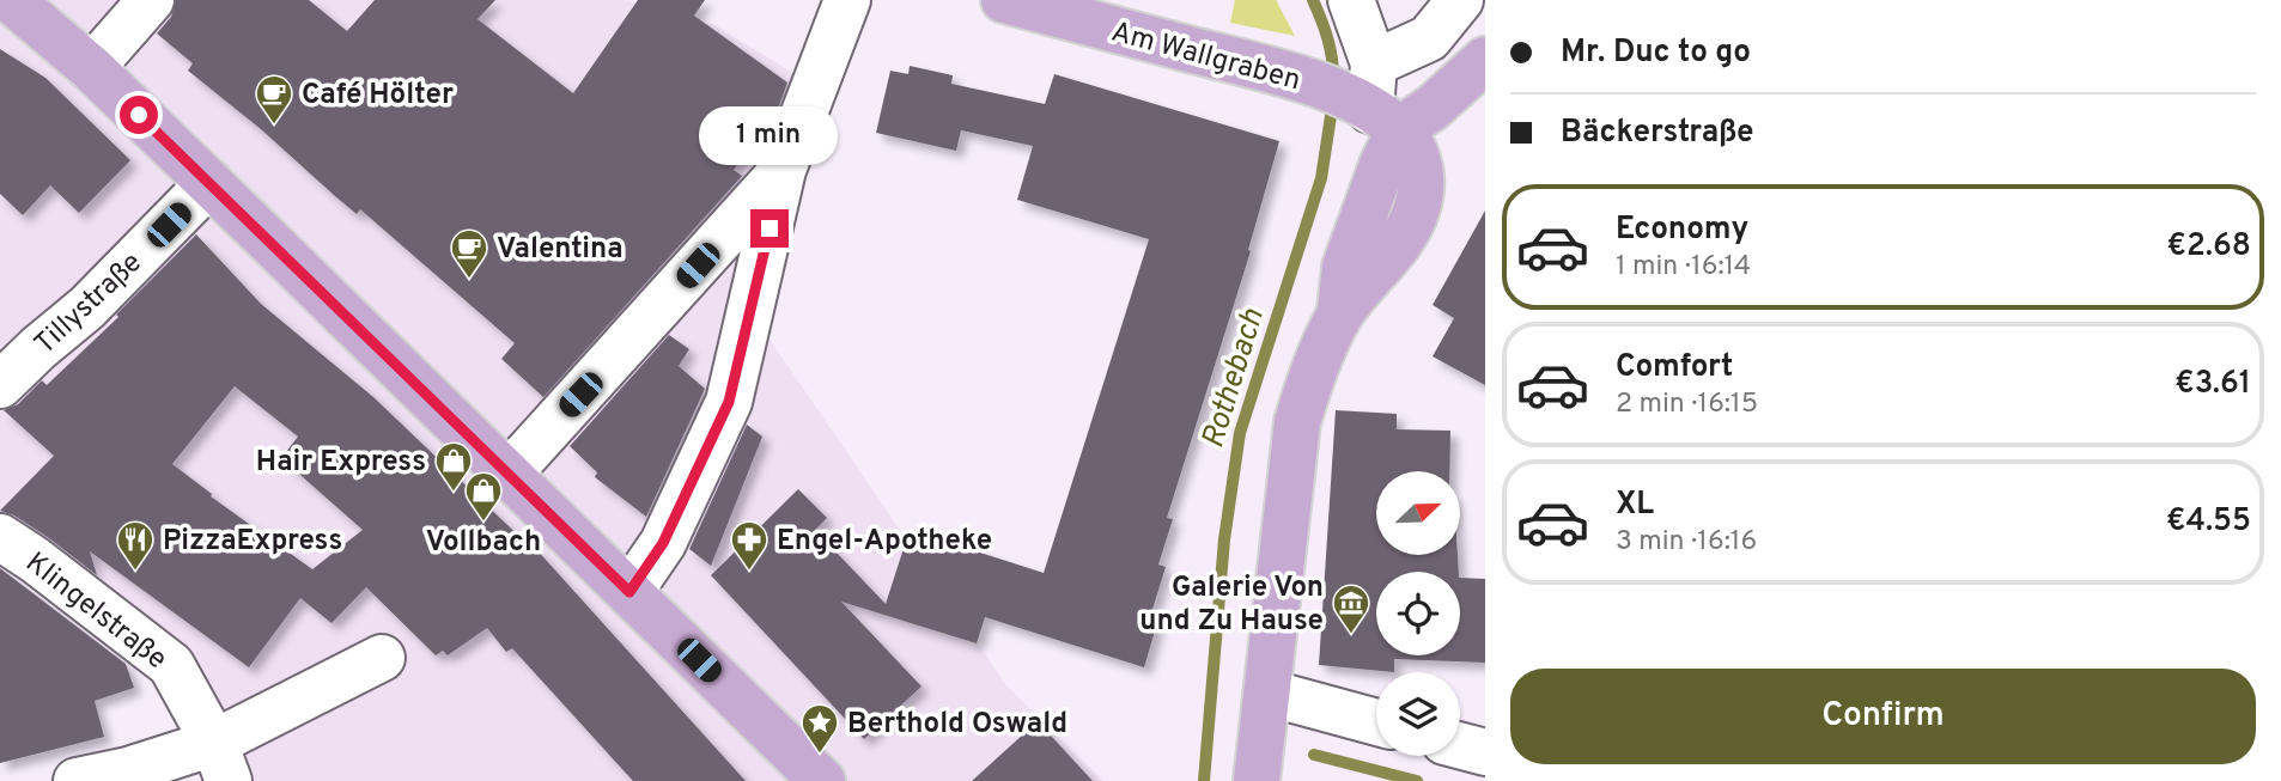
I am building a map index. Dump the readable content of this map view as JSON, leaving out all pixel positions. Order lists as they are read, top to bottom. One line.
{"streets":{"main road":["Am Wallgraben"],"street":["Tillystraße","Klingelstraße"]},"water":["Rothebach"],"places":{"cafe":["Café Hölter","Valentina"],"shop":["Hair Express","Vollbach"],"restaurant":["PizzaExpress"],"pharmacy":["Engel-Apotheke"],"museum":["Galerie Von und Zu Hause"],"place":["Berthold Oswald"]},"north":"top right","page":{"banner":["Mr. Duc to go","Bäckerstraße"],"bubble":"1 min","list":[{"name":"Economy","note":"1 min · 16:14","value":"€2.68"},{"name":"Comfort","note":"2 min · 16:15","value":"€3.61"},{"name":"XL","note":"3 min · 16:16","value":"€4.55"}],"buttons":"Confirm"}}
